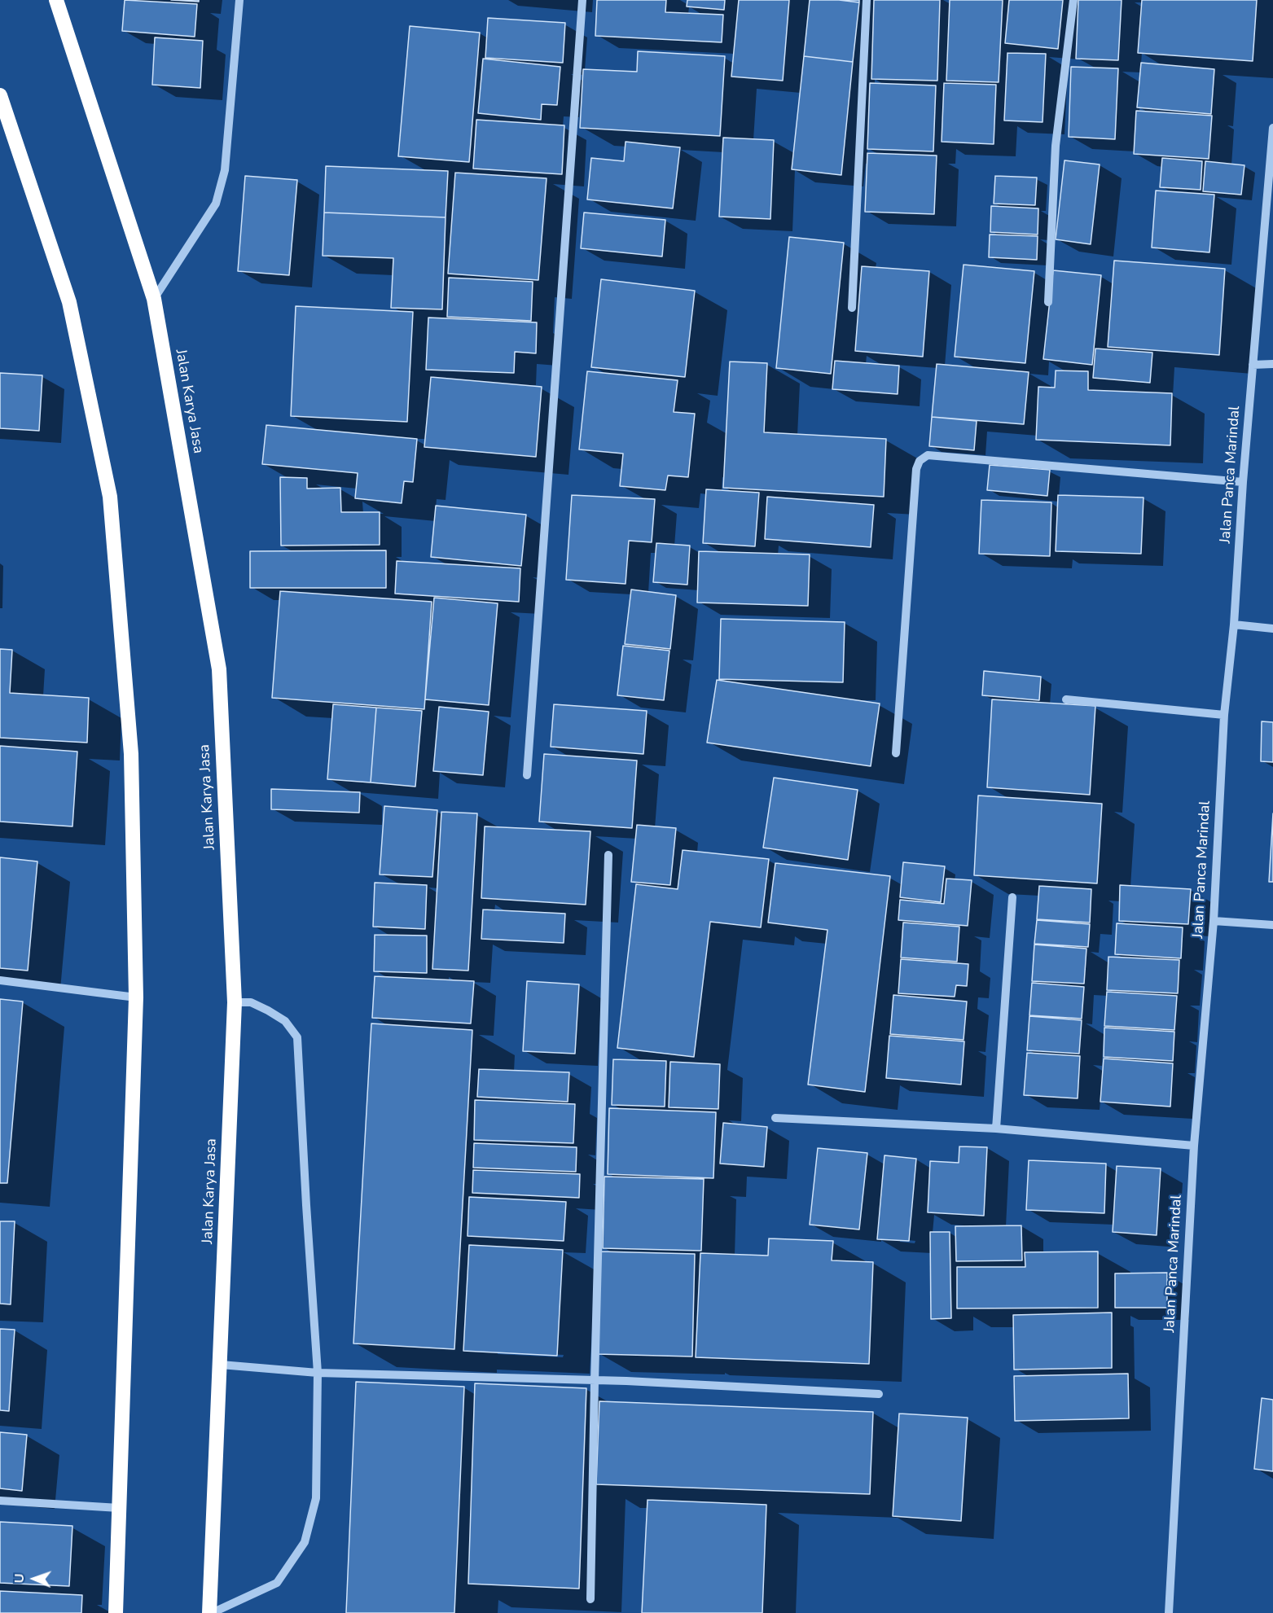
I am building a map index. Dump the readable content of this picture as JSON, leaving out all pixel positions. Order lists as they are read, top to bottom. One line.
{"streets":{"highway":["Jalan Karya Jasa"],"street":["Jalan Panca Marindal"]},"north":"left"}
